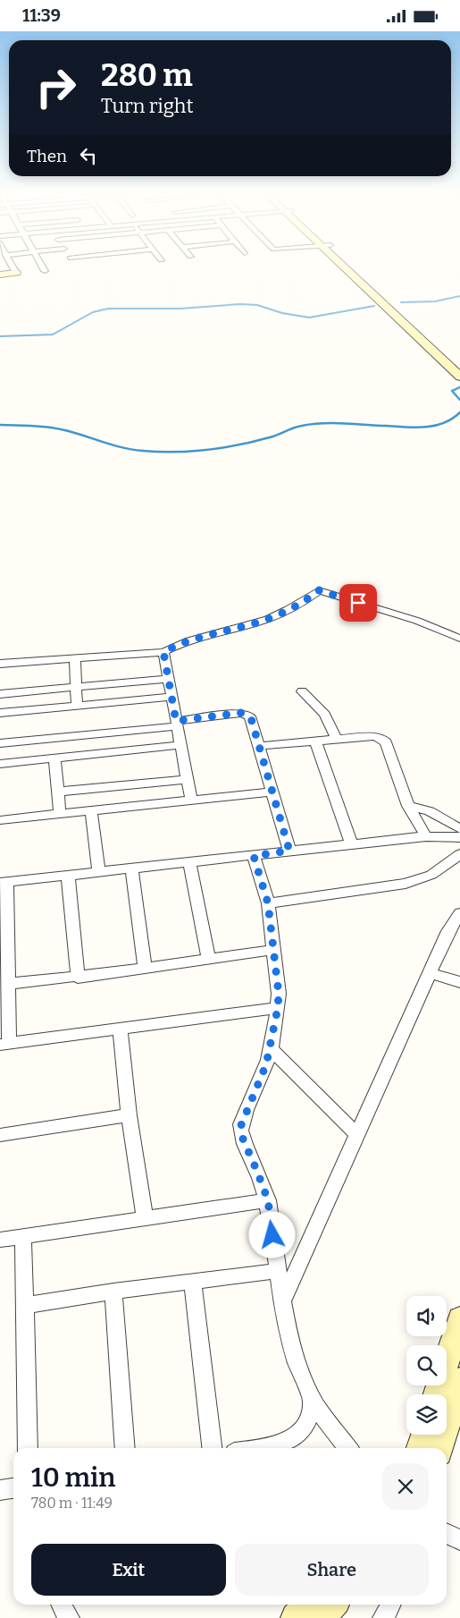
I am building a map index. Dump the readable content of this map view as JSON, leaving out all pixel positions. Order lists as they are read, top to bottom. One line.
{"page":{"status":"11:39","turn":["280 m","Turn right"],"then":"Then","heading":["10 min","780 m · 11:49"],"buttons":["Exit","Share"]}}
